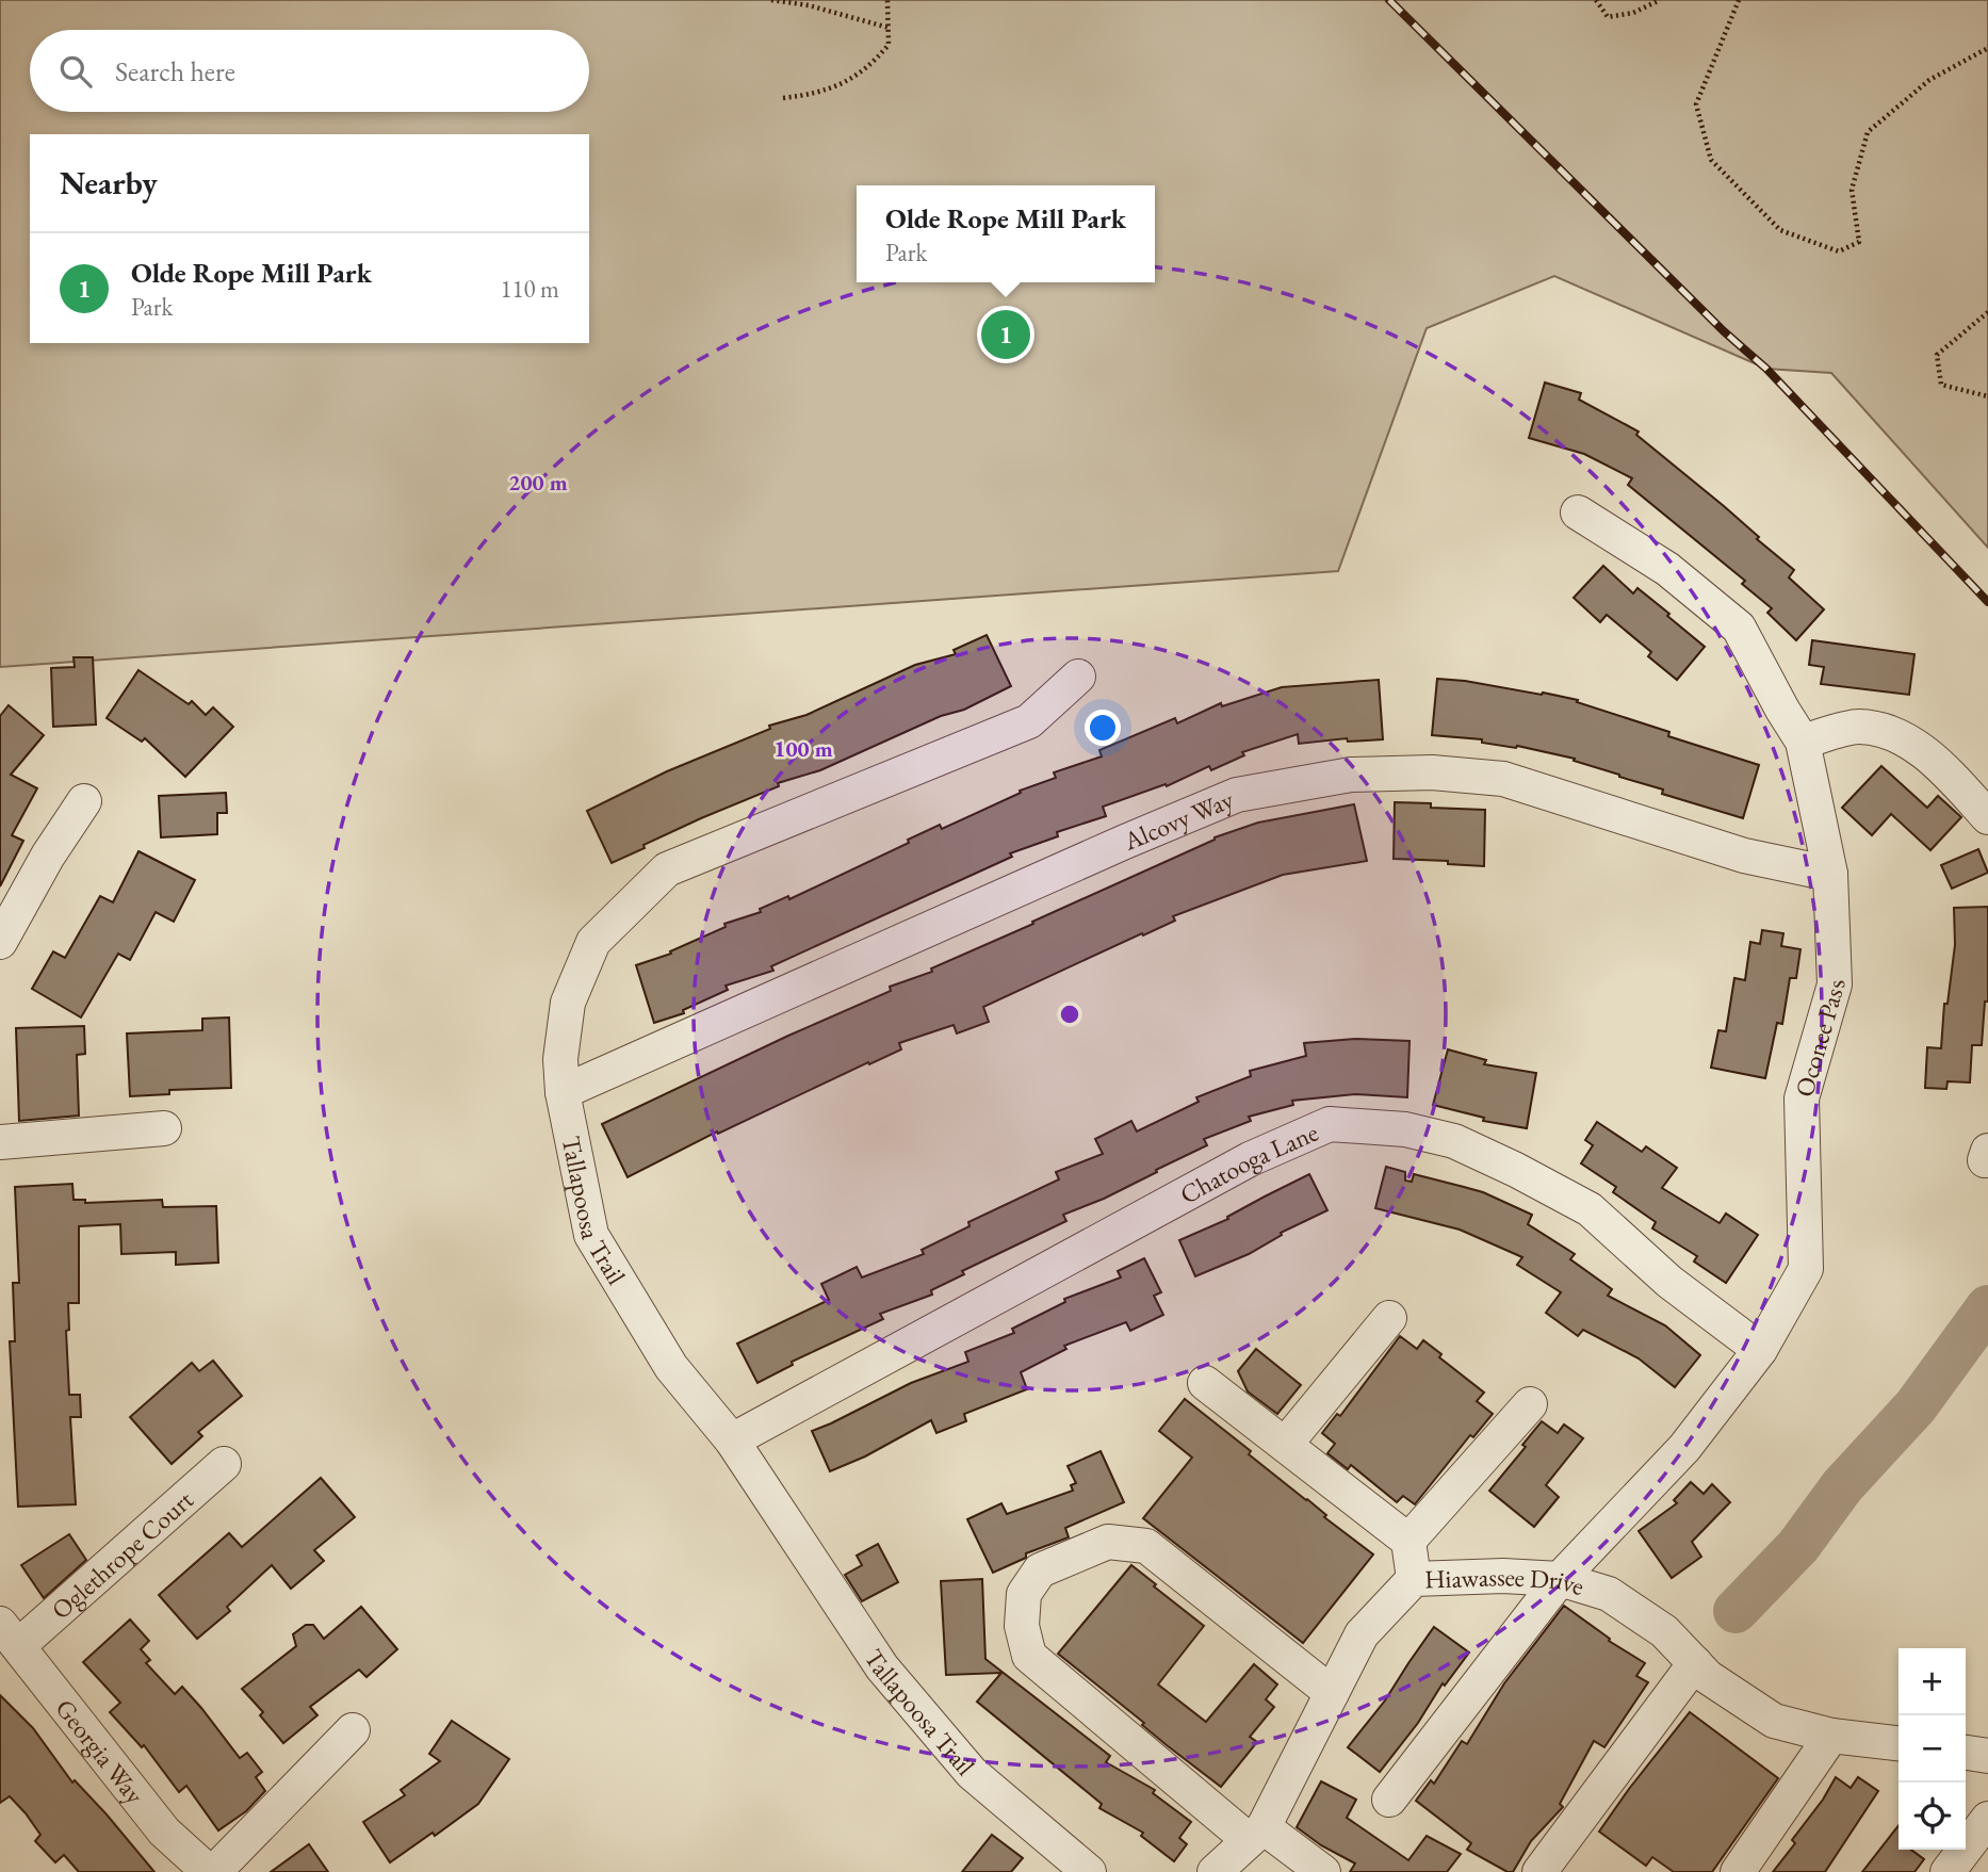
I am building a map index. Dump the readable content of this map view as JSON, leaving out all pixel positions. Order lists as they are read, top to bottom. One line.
{"streets":{"street":["Alcovy Way","Oconee Pass","Chatooga Lane","Tallapoosa Trail","Oglethrope Court","Hiawassee Drive","Georgia Way"]},"crossings":[["Alcovy Way","Oconee Pass"],["Alcovy Way","Tallapoosa Trail"],["Oconee Pass","Chatooga Lane"],["Oconee Pass","Hiawassee Drive"],["Chatooga Lane","Tallapoosa Trail"],["Oglethrope Court","Georgia Way"]],"page":{"search":"Search here","heading":"Nearby","popup":["Olde Rope Mill Park","Park"],"list":[{"mark":"1","name":"Olde Rope Mill Park","note":"Park","value":"110 m"}],"pins":"1","map_buttons":["+","−"]},"rings":["200 m","100 m"]}
